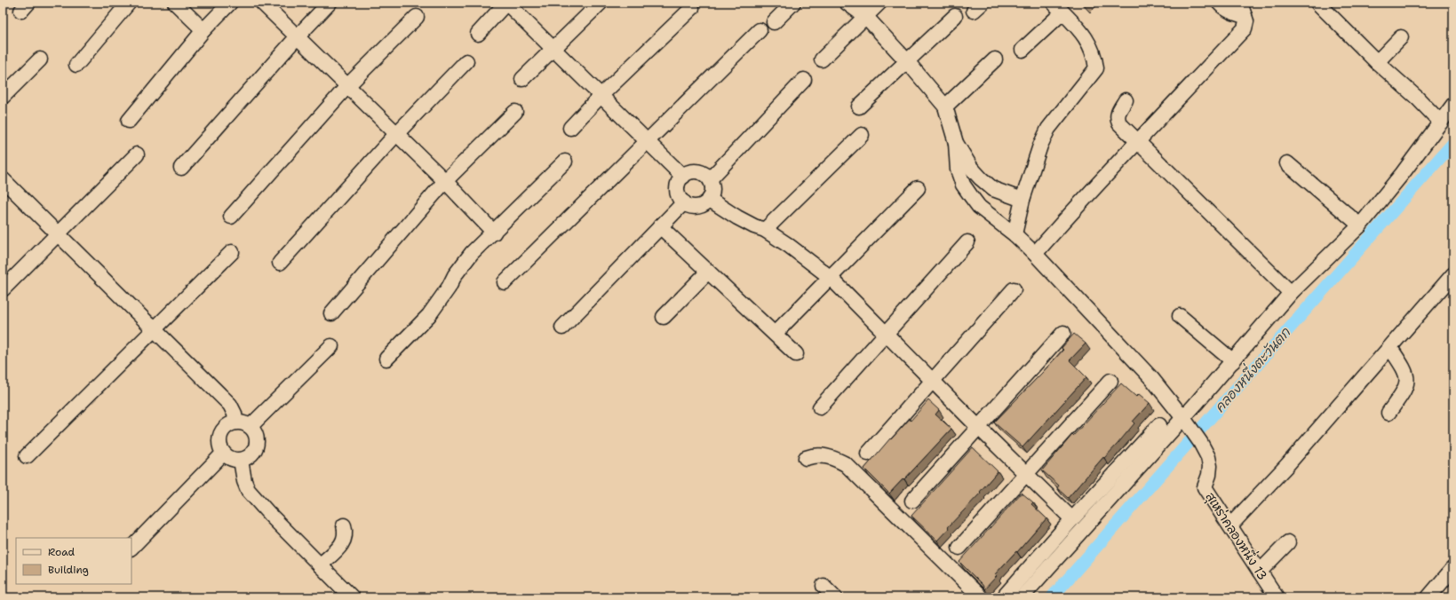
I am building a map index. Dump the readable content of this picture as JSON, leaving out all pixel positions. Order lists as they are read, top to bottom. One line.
{"streets":{"street":["สุเหร่าคลองหนึ่ง 13"]},"water":["คลองหนึ่งตะวันตก"],"legend":["Road","Building"]}
